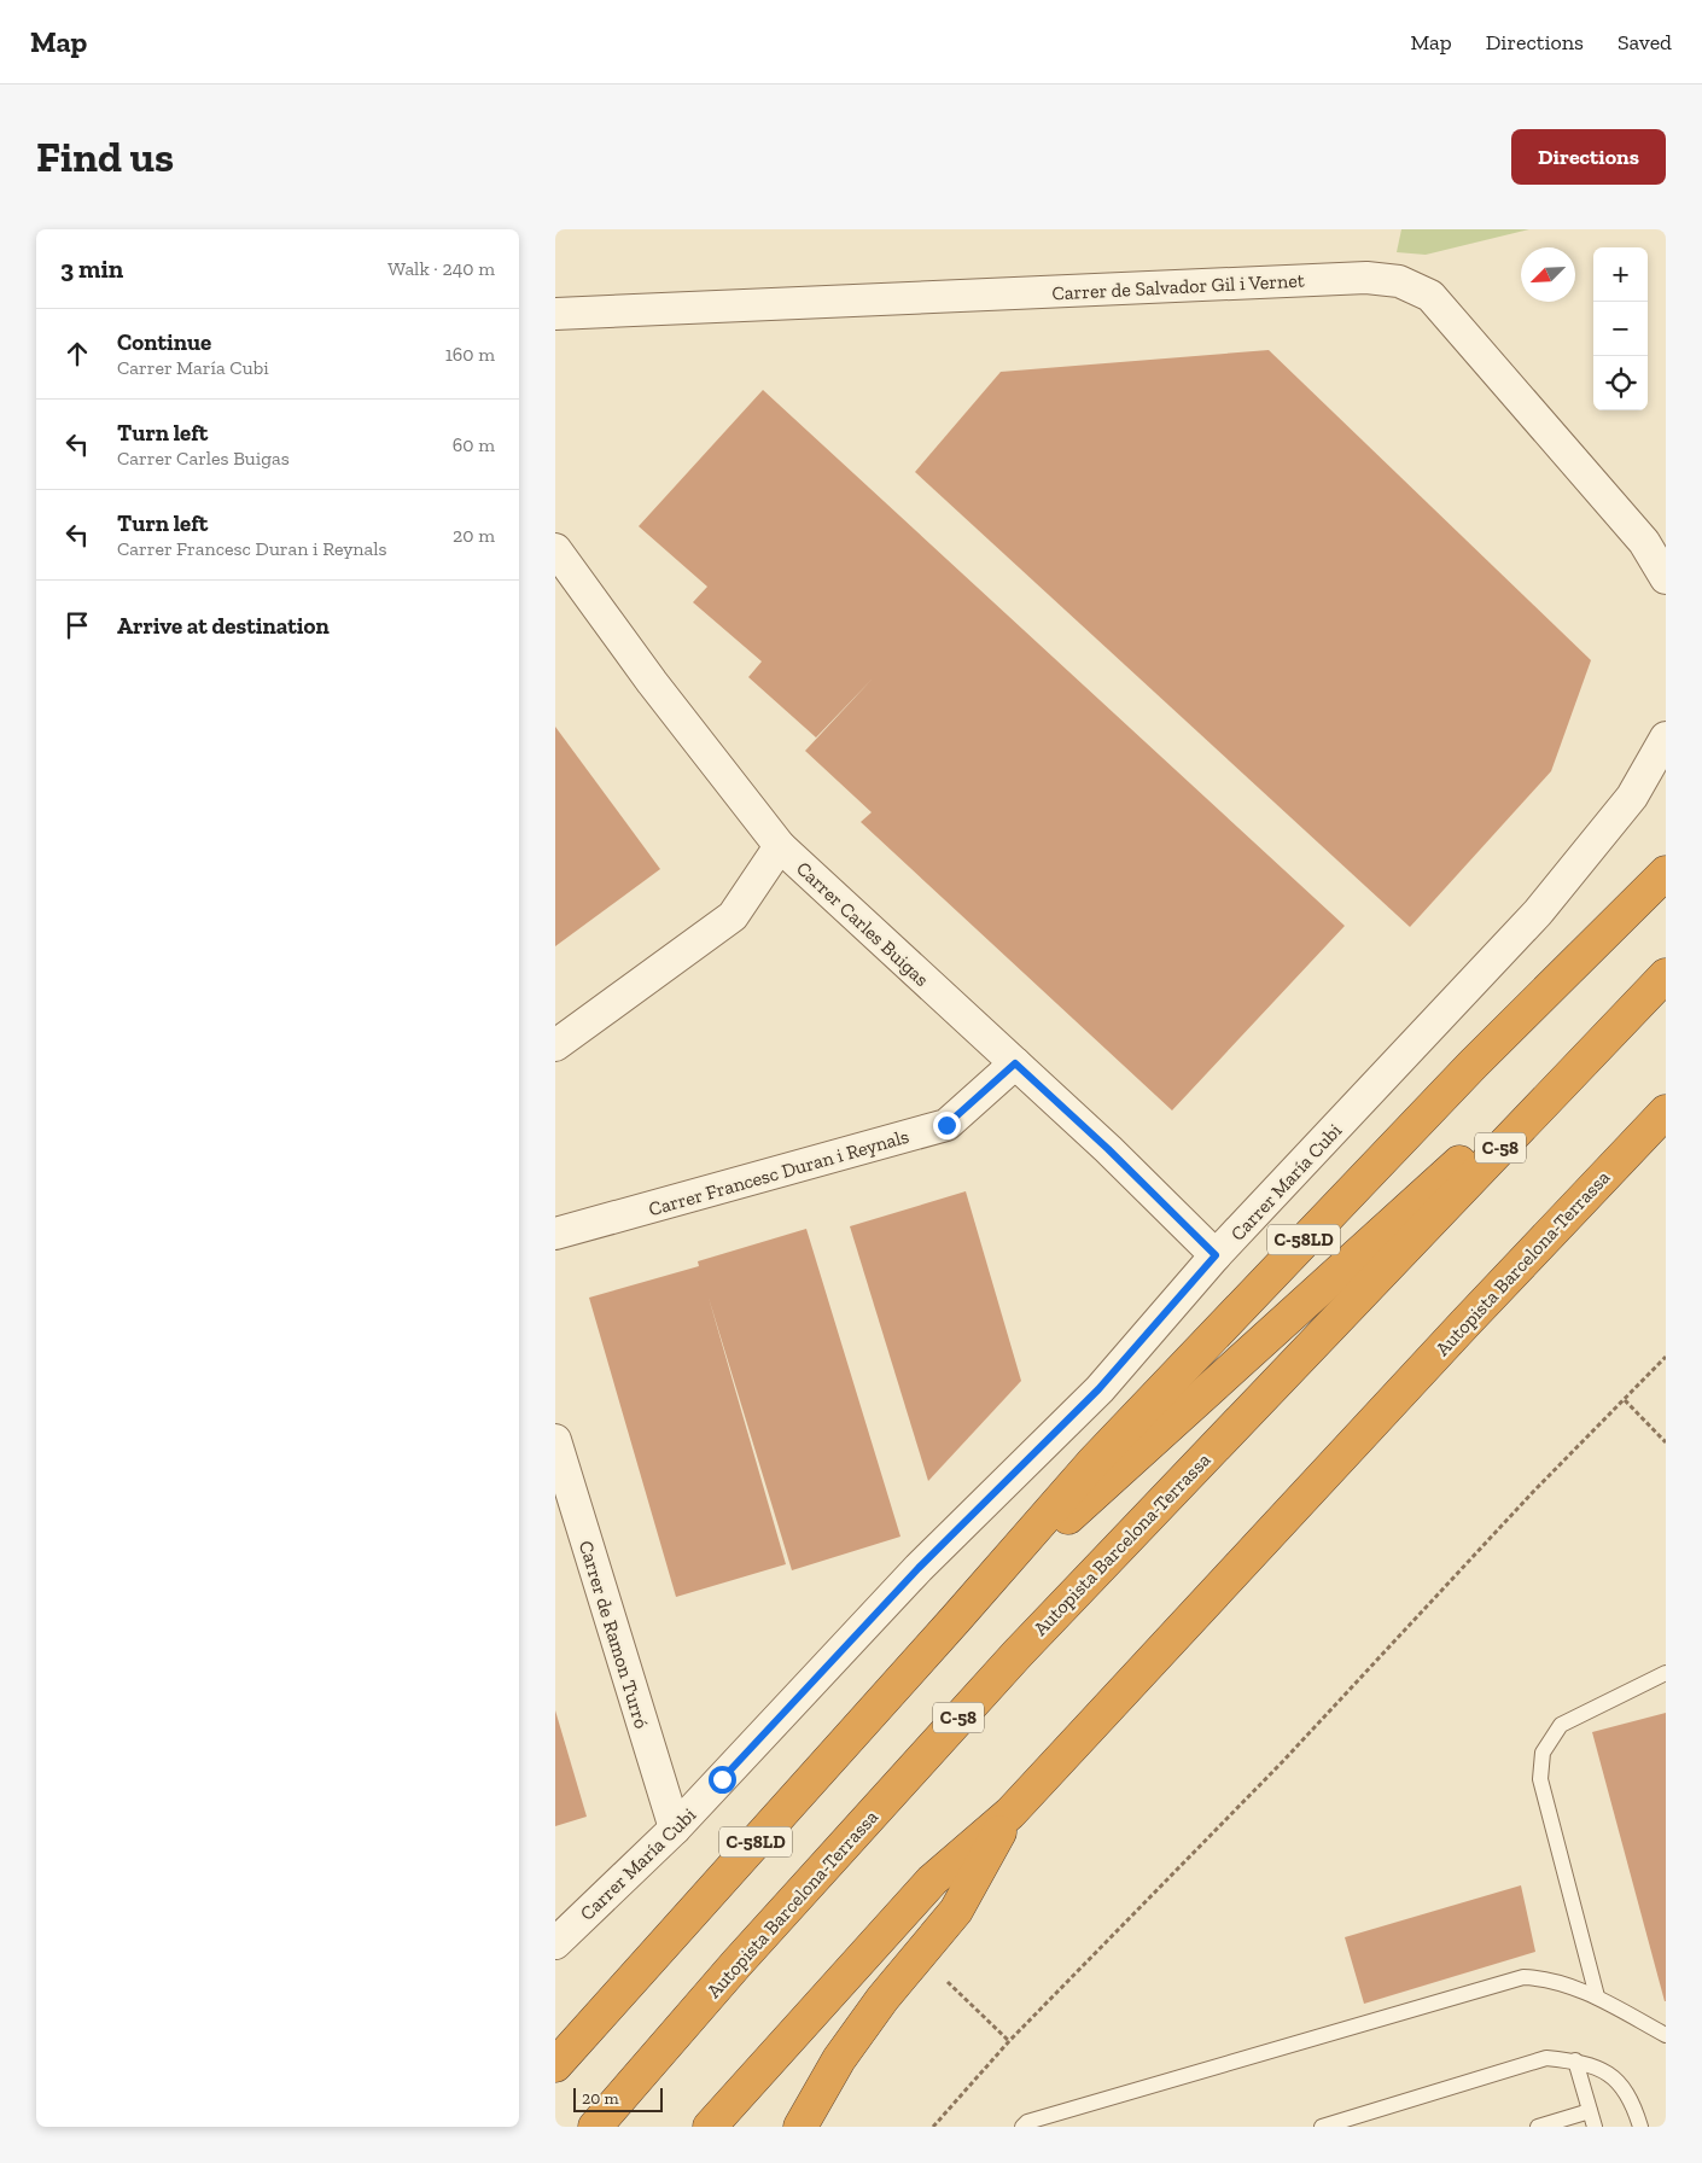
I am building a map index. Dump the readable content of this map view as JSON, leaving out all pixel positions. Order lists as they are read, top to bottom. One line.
{"streets":{"highway":["C-58","C-58LD","Autopista Barcelona-Terrassa"],"street":["Carrer de Salvador Gil i Vernet","Carrer Carles Buigas","Carrer Francesc Duran i Reynals","Carrer María Cubi","Carrer de Ramon Turró"]},"crossings":[["Carrer Carles Buigas","Carrer Francesc Duran i Reynals"],["Carrer Carles Buigas","Carrer María Cubi"],["Carrer María Cubi","Carrer de Ramon Turró"]],"scale_bar":"20 m","north":"bottom left","page":{"header":"Map","nav":["Map","Directions","Saved"],"buttons":"Directions","title":"Find us","heading":["3 min","Walk · 240 m"],"map_buttons":["+","−"],"list":[["Continue","Carrer María Cubi","160 m"],["Turn left","Carrer Carles Buigas","60 m"],["Turn left","Carrer Francesc Duran i Reynals","20 m"],"Arrive at destination"],"scale":"20 m"}}
